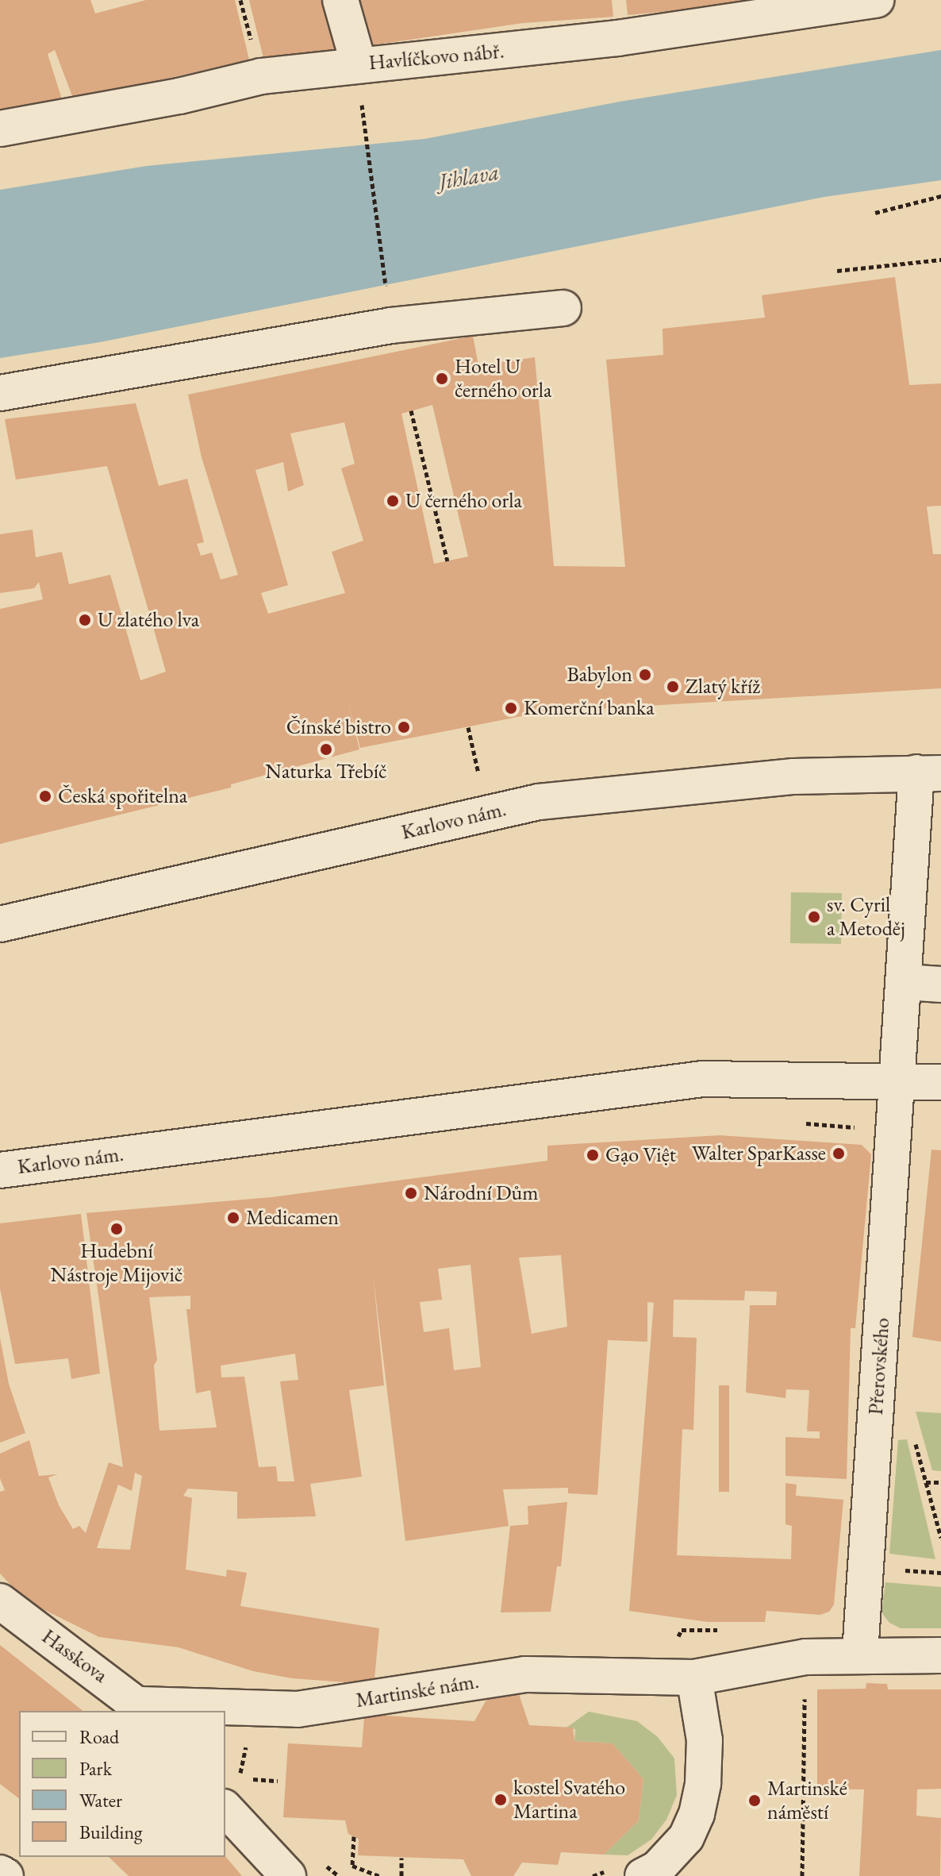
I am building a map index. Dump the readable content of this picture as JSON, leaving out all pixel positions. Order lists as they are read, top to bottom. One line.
{"streets":{"street":["Havlíčkovo nábř.","Karlovo nám.","Přerovského","Hasskova","Martinské nám."]},"crossings":[["Karlovo nám.","Přerovského"],["Přerovského","Martinské nám."],["Hasskova","Martinské nám."]],"water":["Jihlava"],"places":["Hotel U černého orla","U černého orla","U zlatého lva","Babylon","Zlatý kříž","Komerční banka","Čínské bistro","Naturka Třebíč","Česká spořitelna","sv. Cyril a Metoděj","Walter SparKasse","Gạo Việt","Národní Dům","Medicamen","Hudební Nástroje Mijovič","kostel Svatého Martina","Martinské náměstí"],"legend":["Road","Park","Water","Building"]}
